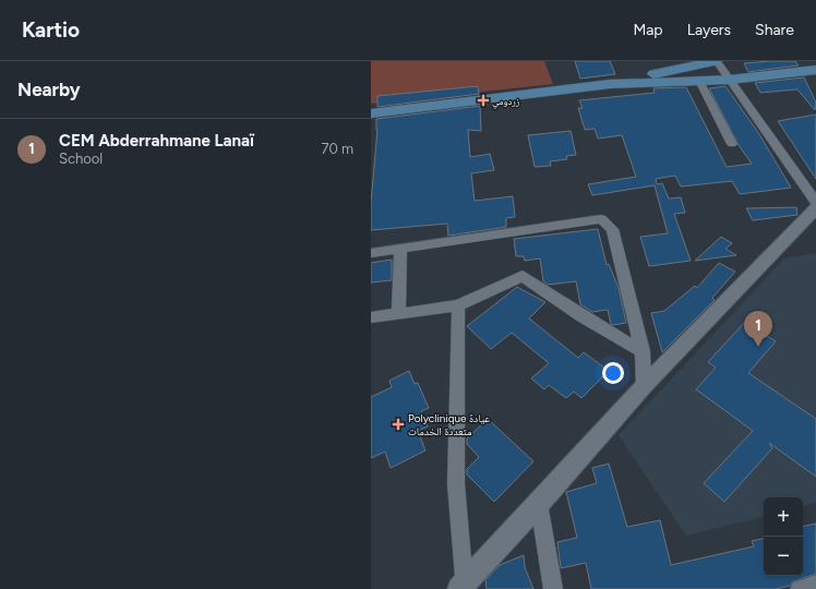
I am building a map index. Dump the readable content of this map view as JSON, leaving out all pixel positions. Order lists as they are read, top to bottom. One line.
{"places":{"health":["زردومي","Polyclinique عيادة متعددة الخدمات"]},"page":{"header":"Kartio","nav":["Map","Layers","Share"],"heading":"Nearby","list":[{"mark":"1","name":"CEM Abderrahmane Lanaï","note":"School","value":"70 m"}],"pins":"1","map_buttons":["+","−"]}}
